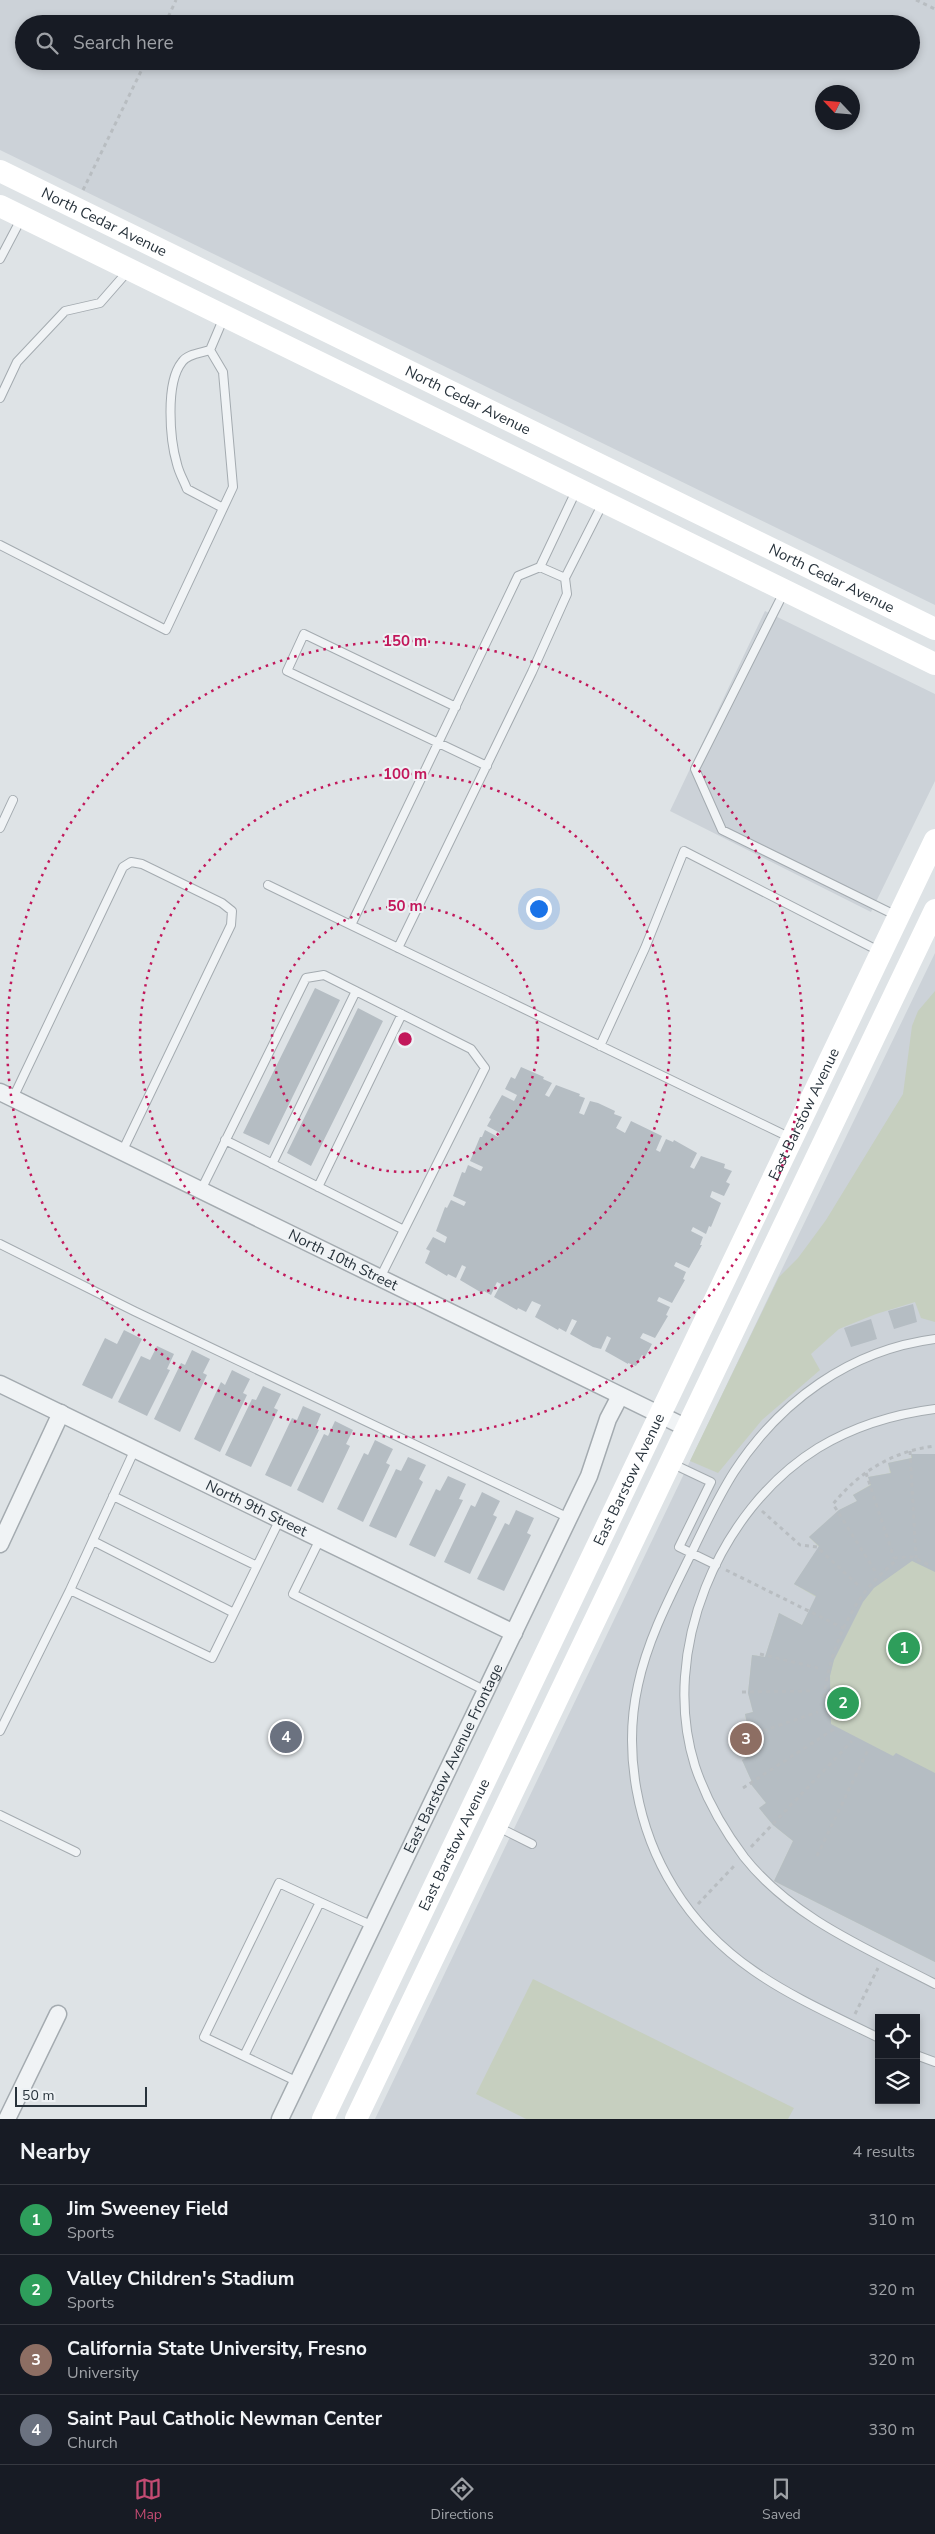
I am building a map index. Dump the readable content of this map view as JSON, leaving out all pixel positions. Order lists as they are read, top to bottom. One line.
{"streets":{"main road":["North Cedar Avenue","East Barstow Avenue"],"street":["North 10th Street","North 9th Street","East Barstow Avenue Frontage"]},"crossings":[["East Barstow Avenue","North 10th Street"],["North 10th Street","East Barstow Avenue Frontage"],["North 9th Street","East Barstow Avenue Frontage"]],"scale_bar":"50 m","north":"top left","page":{"search":"Search here","pins":["1","2","4","3"],"scale":"50 m","heading":["Nearby","4 results"],"list":[{"mark":"1","name":"Jim Sweeney Field","note":"Sports","value":"310 m"},{"mark":"2","name":"Valley Children's Stadium","note":"Sports","value":"320 m"},{"mark":"3","name":"California State University, Fresno","note":"University","value":"320 m"},{"mark":"4","name":"Saint Paul Catholic Newman Center","note":"Church","value":"330 m"}],"nav":["Map","Directions","Saved"]},"rings":["150 m","100 m","50 m"]}
